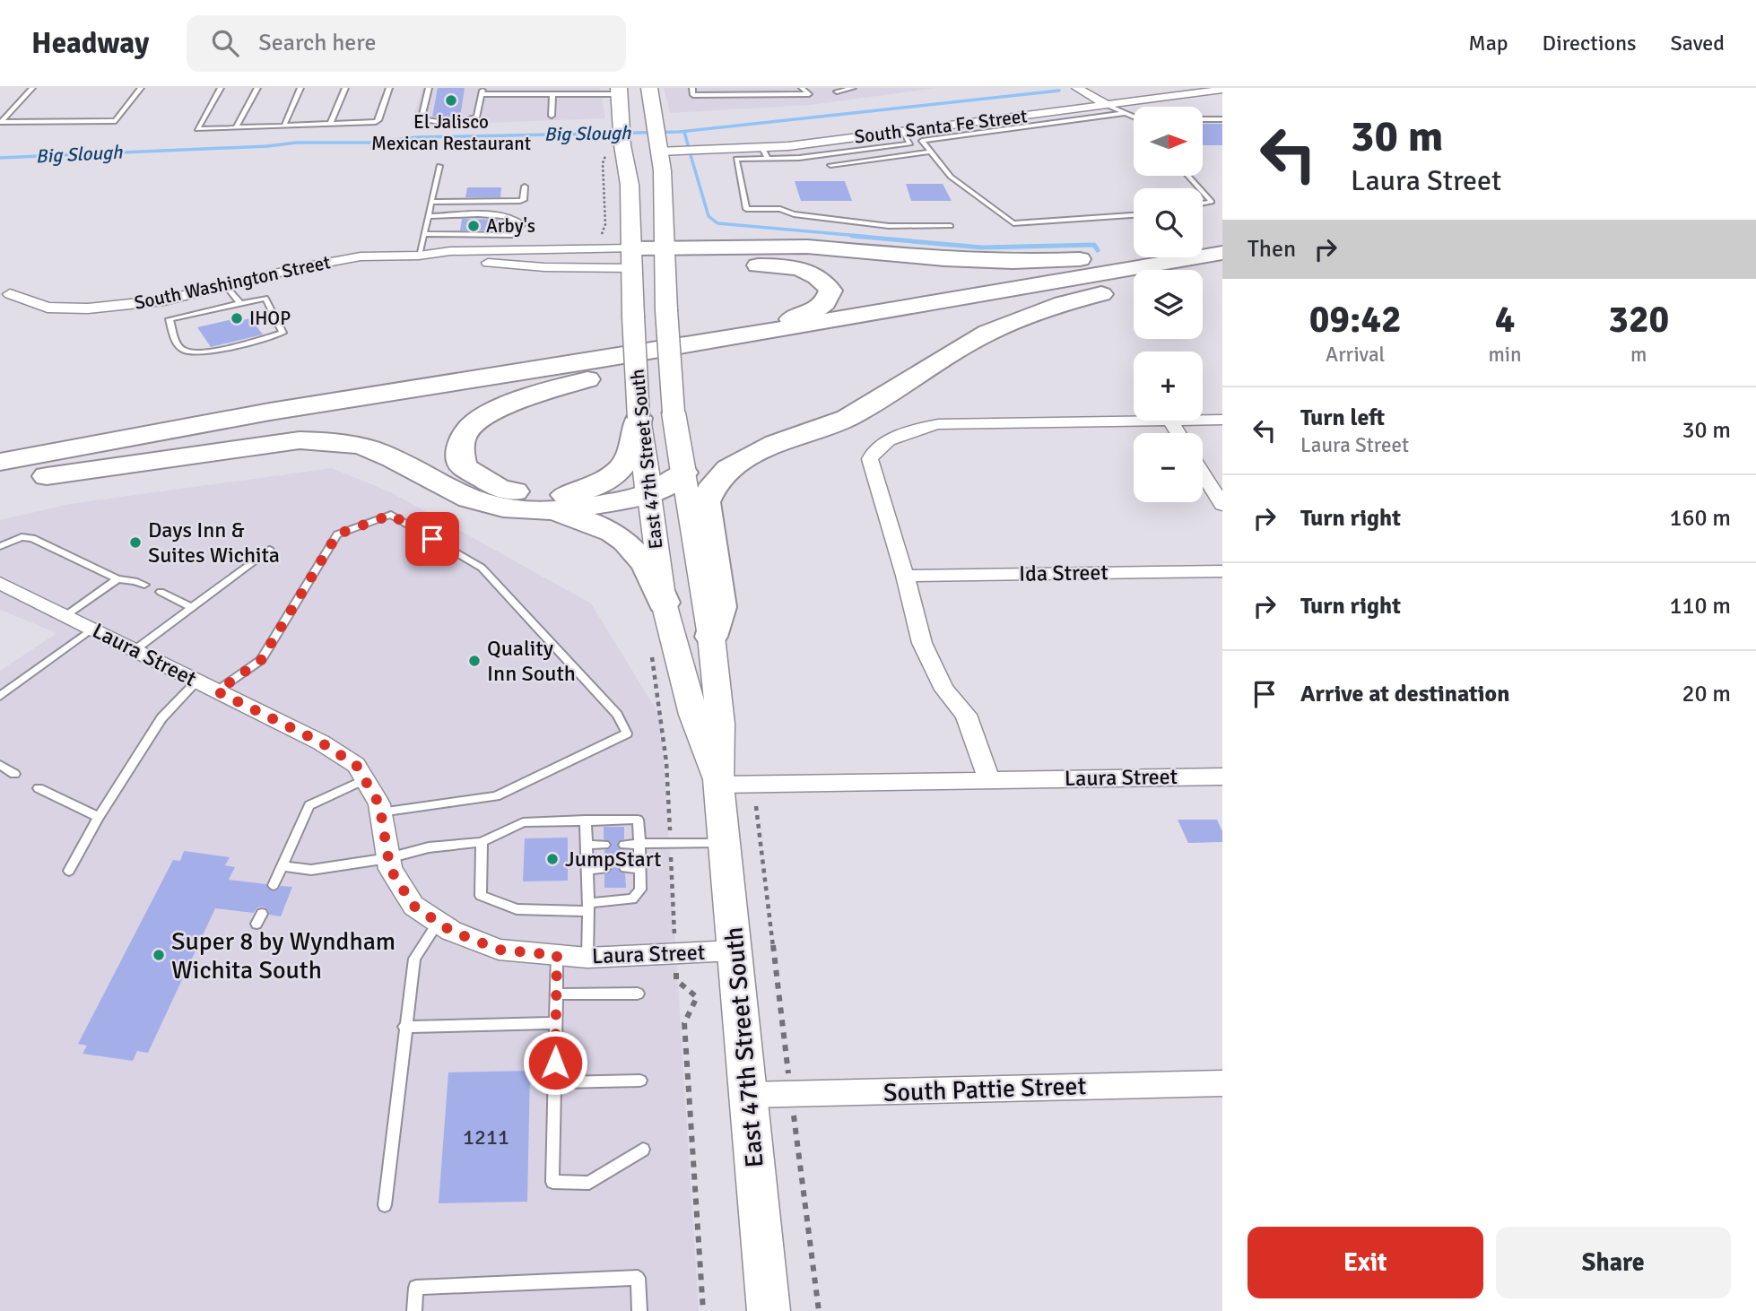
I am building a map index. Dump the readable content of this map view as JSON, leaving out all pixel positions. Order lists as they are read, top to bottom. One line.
{"streets":{"main road":["East 47th Street South"],"street":["South Santa Fe Street","South Washington Street","Ida Street","Laura Street","South Pattie Street"]},"crossings":[["South Santa Fe Street","East 47th Street South"],["South Washington Street","East 47th Street South"],["East 47th Street South","Laura Street"],["East 47th Street South","South Pattie Street"]],"water":["Big Slough"],"places":["El Jalisco Mexican Restaurant","Arby's","IHOP","Days Inn & Suites Wichita","Quality Inn South","JumpStart","Super 8 by Wyndham Wichita South"],"house_numbers":["1211"],"north":"right","page":{"header":"Headway","search":"Search here","nav":["Map","Directions","Saved"],"turn":["30 m","Laura Street"],"map_buttons":["+","−"],"then":"Then","eta":["09:42","Arrival","4","min","320","m"],"list":[{"name":"Turn left","note":"Laura Street","value":"30 m"},{"name":"Turn right","value":"160 m"},{"name":"Turn right","value":"110 m"},{"name":"Arrive at destination","value":"20 m"}],"buttons":["Exit","Share"]}}
